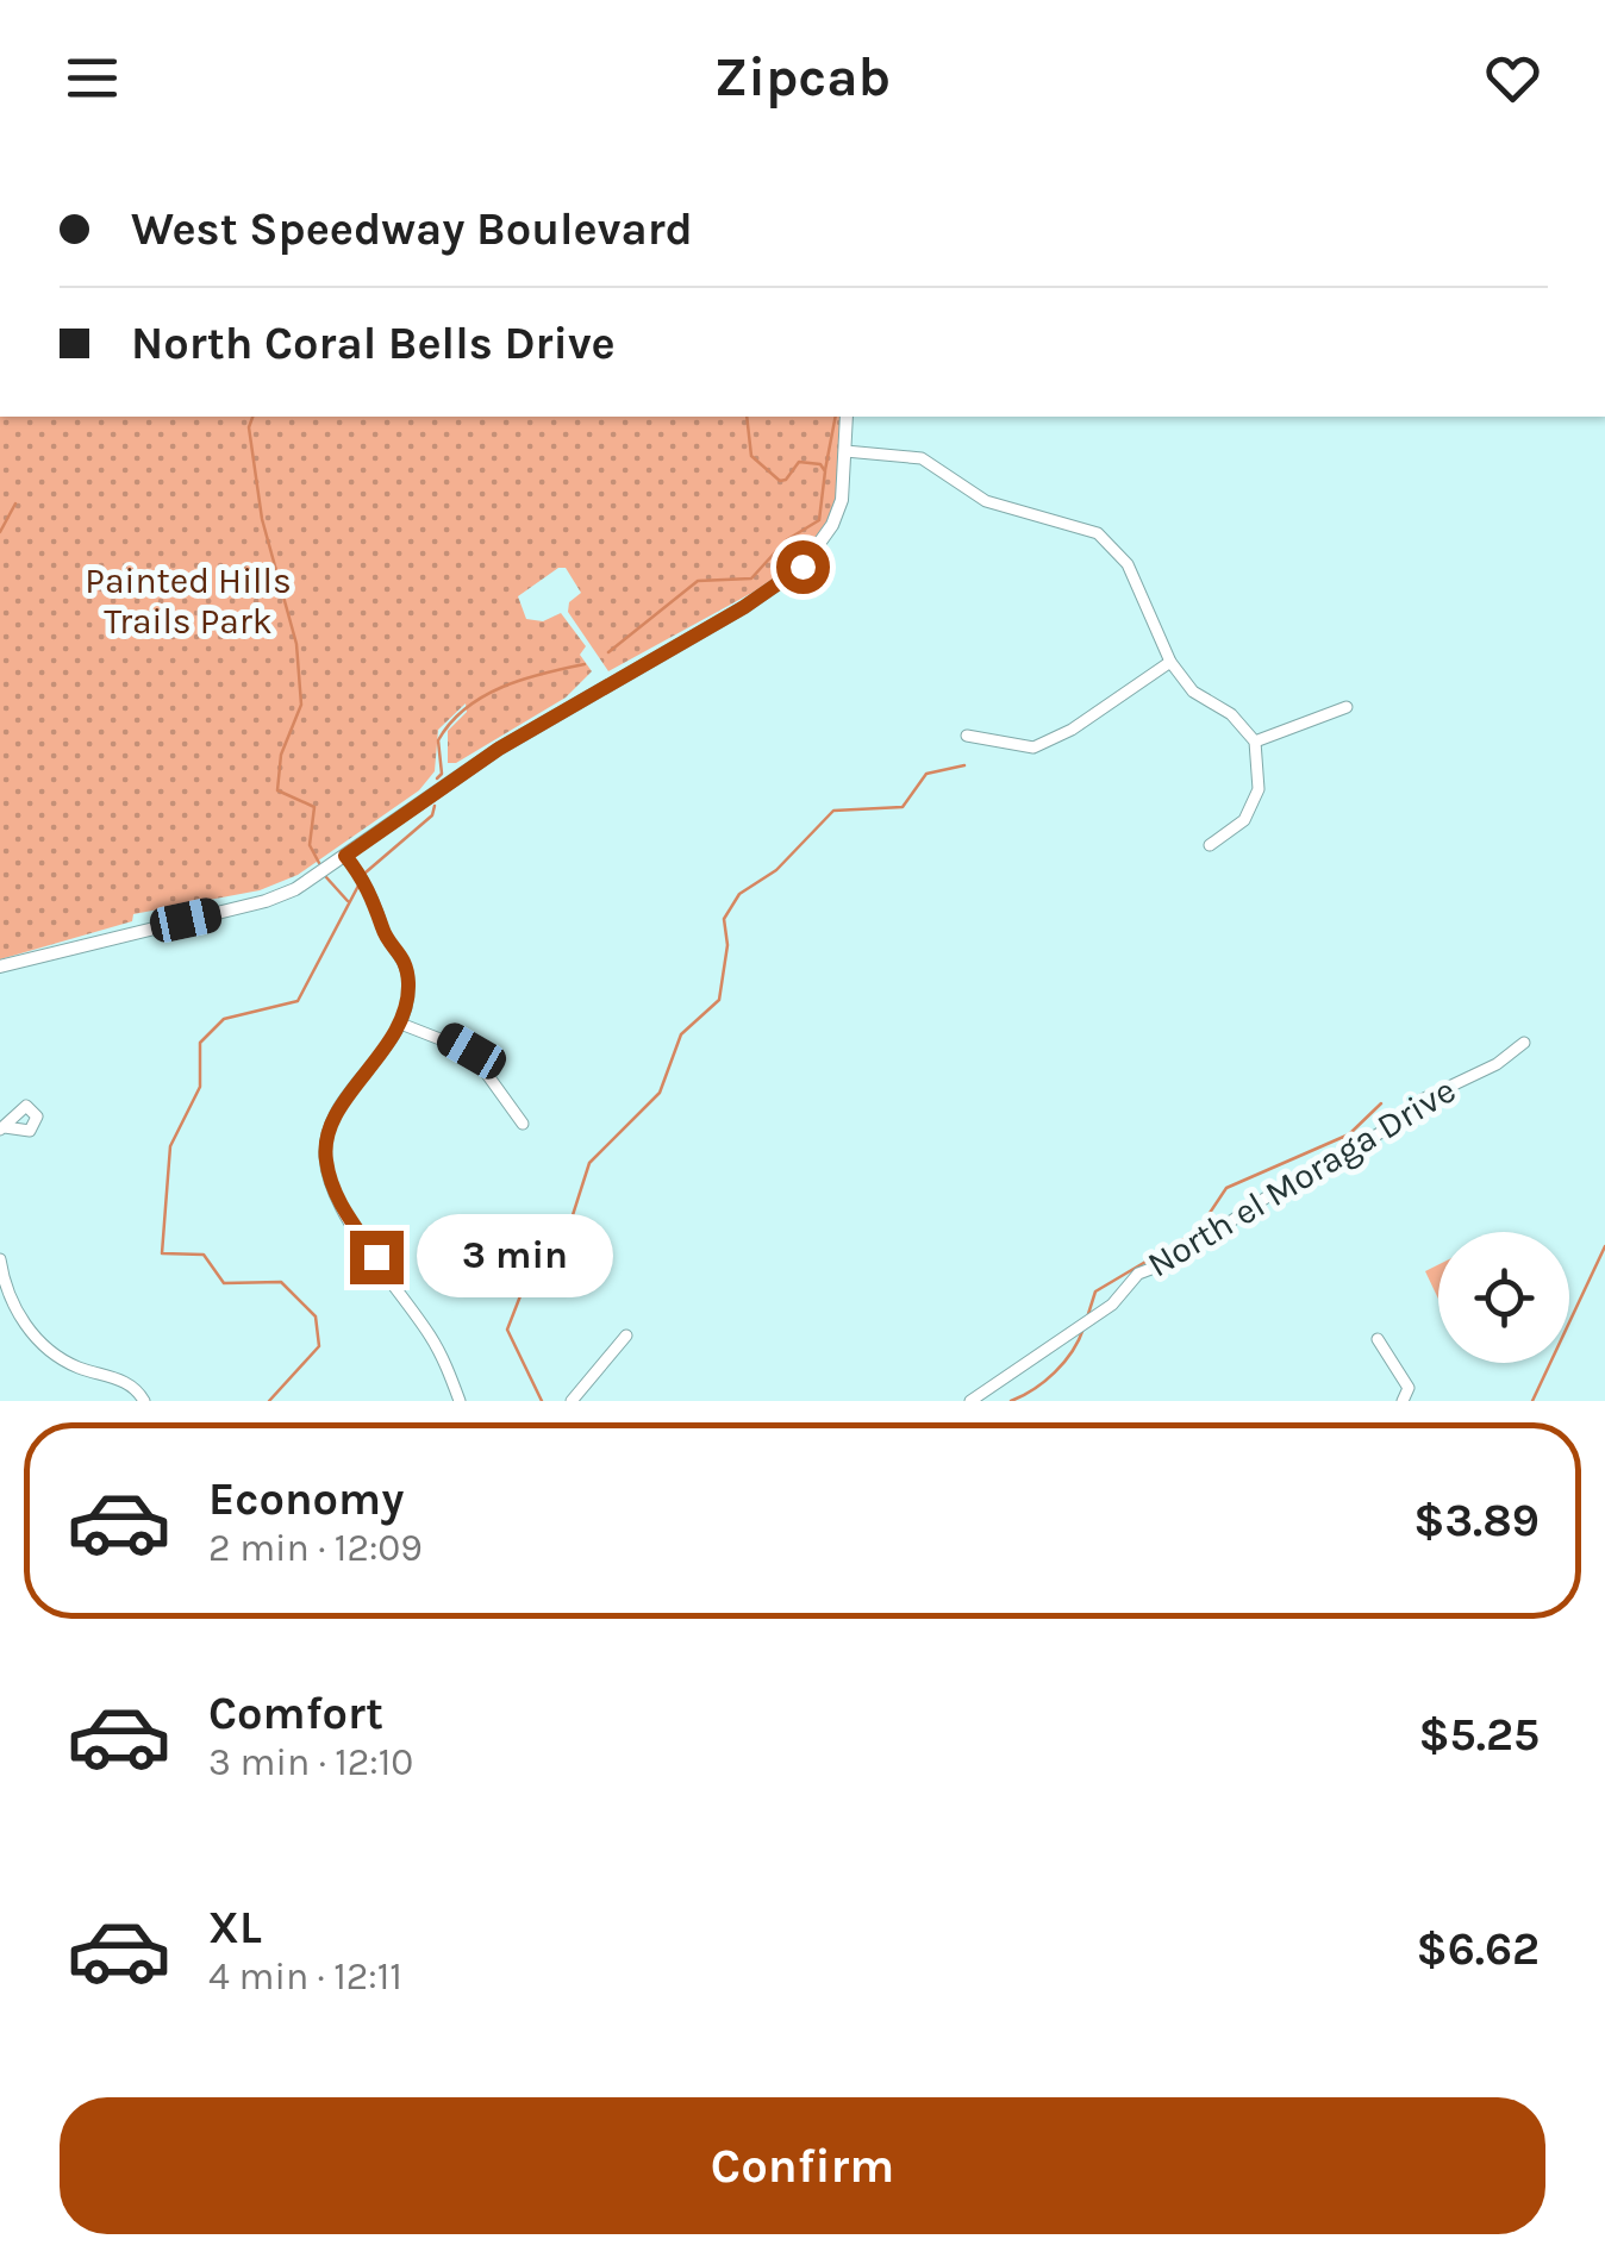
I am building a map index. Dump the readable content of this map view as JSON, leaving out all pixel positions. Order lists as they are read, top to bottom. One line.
{"streets":{"street":["North el Moraga Drive"]},"parks":["Painted Hills Trails Park"],"page":{"header":"Zipcab","banner":["West Speedway Boulevard","North Coral Bells Drive"],"bubble":"3 min","list":[{"name":"Economy","note":"2 min · 12:09","value":"$3.89"},{"name":"Comfort","note":"3 min · 12:10","value":"$5.25"},{"name":"XL","note":"4 min · 12:11","value":"$6.62"}],"buttons":"Confirm"}}
